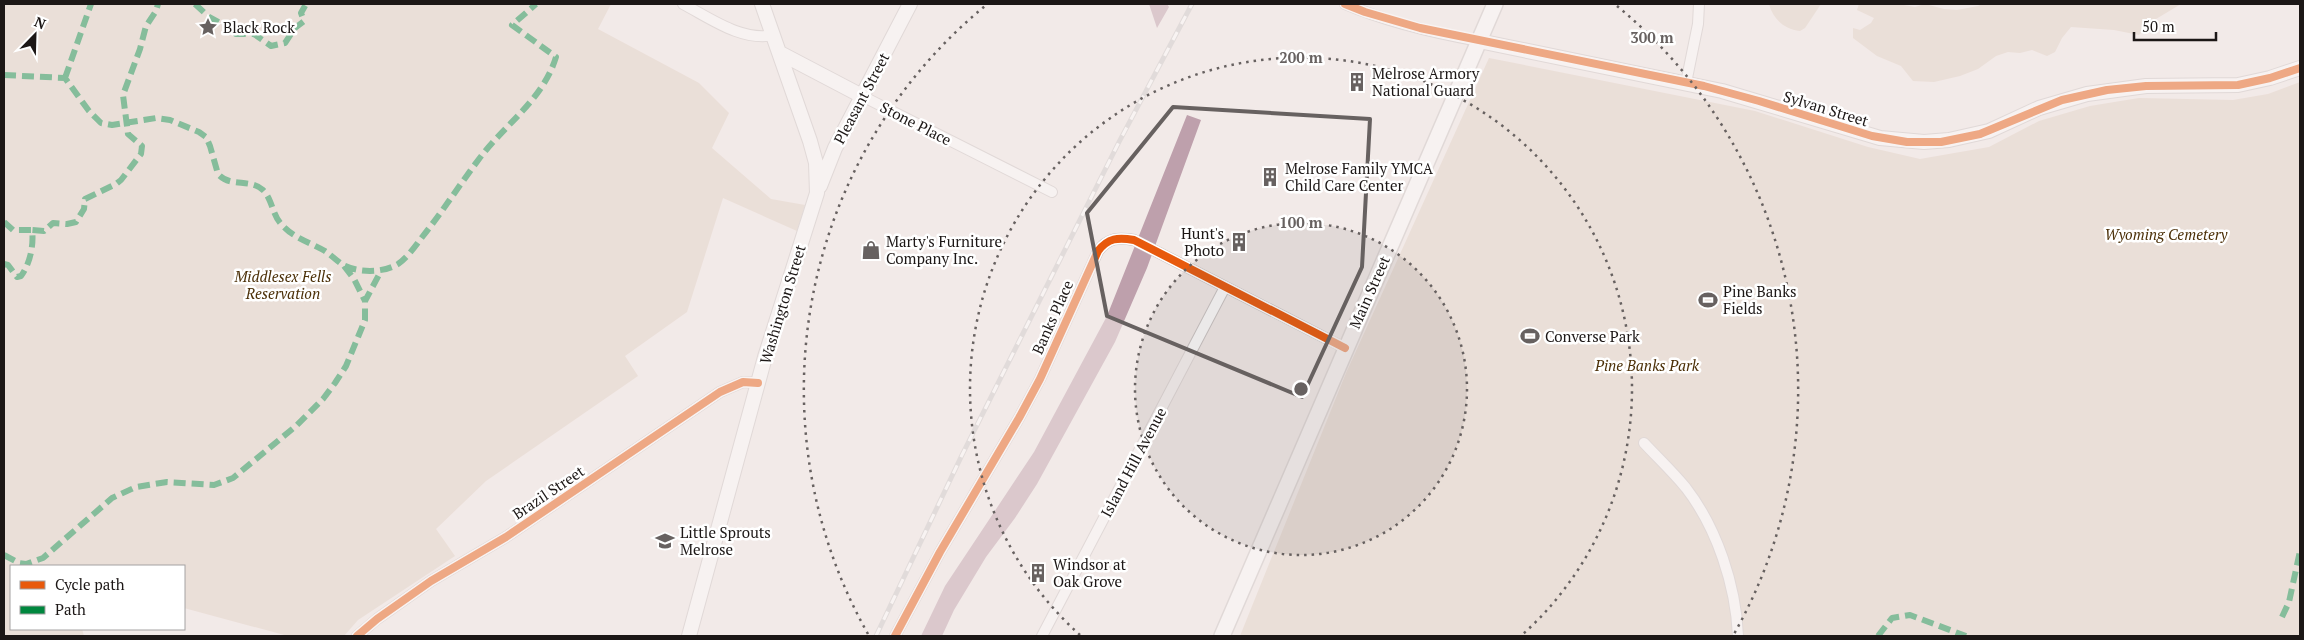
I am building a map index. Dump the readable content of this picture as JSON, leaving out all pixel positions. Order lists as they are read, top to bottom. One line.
{"streets":{"main road":["Pleasant Street","Sylvan Street","Stone Place","Main Street","Washington Street"],"street":["Banks Place","Island Hill Avenue","Brazil Street"]},"crossings":[["Pleasant Street","Stone Place"],["Pleasant Street","Washington Street"],["Sylvan Street","Main Street"],["Stone Place","Washington Street"],["Main Street","Banks Place"],["Washington Street","Brazil Street"],["Banks Place","Island Hill Avenue"]],"parks":["Wyoming Cemetery","Middlesex Fells Reservation","Pine Banks Park"],"places":{"place":["Black Rock"],"building":["Melrose Armory National Guard","Melrose Family YMCA Child Care Center","Hunt's Photo","Windsor at Oak Grove"],"shop":["Marty's Furniture Company Inc."],"sports":["Pine Banks Fields","Converse Park"],"school or university":["Little Sprouts Melrose"]},"legend":["Cycle path","Path"],"scale_bar":"50 m","north":"top right","rings":["300 m","200 m","100 m"]}
